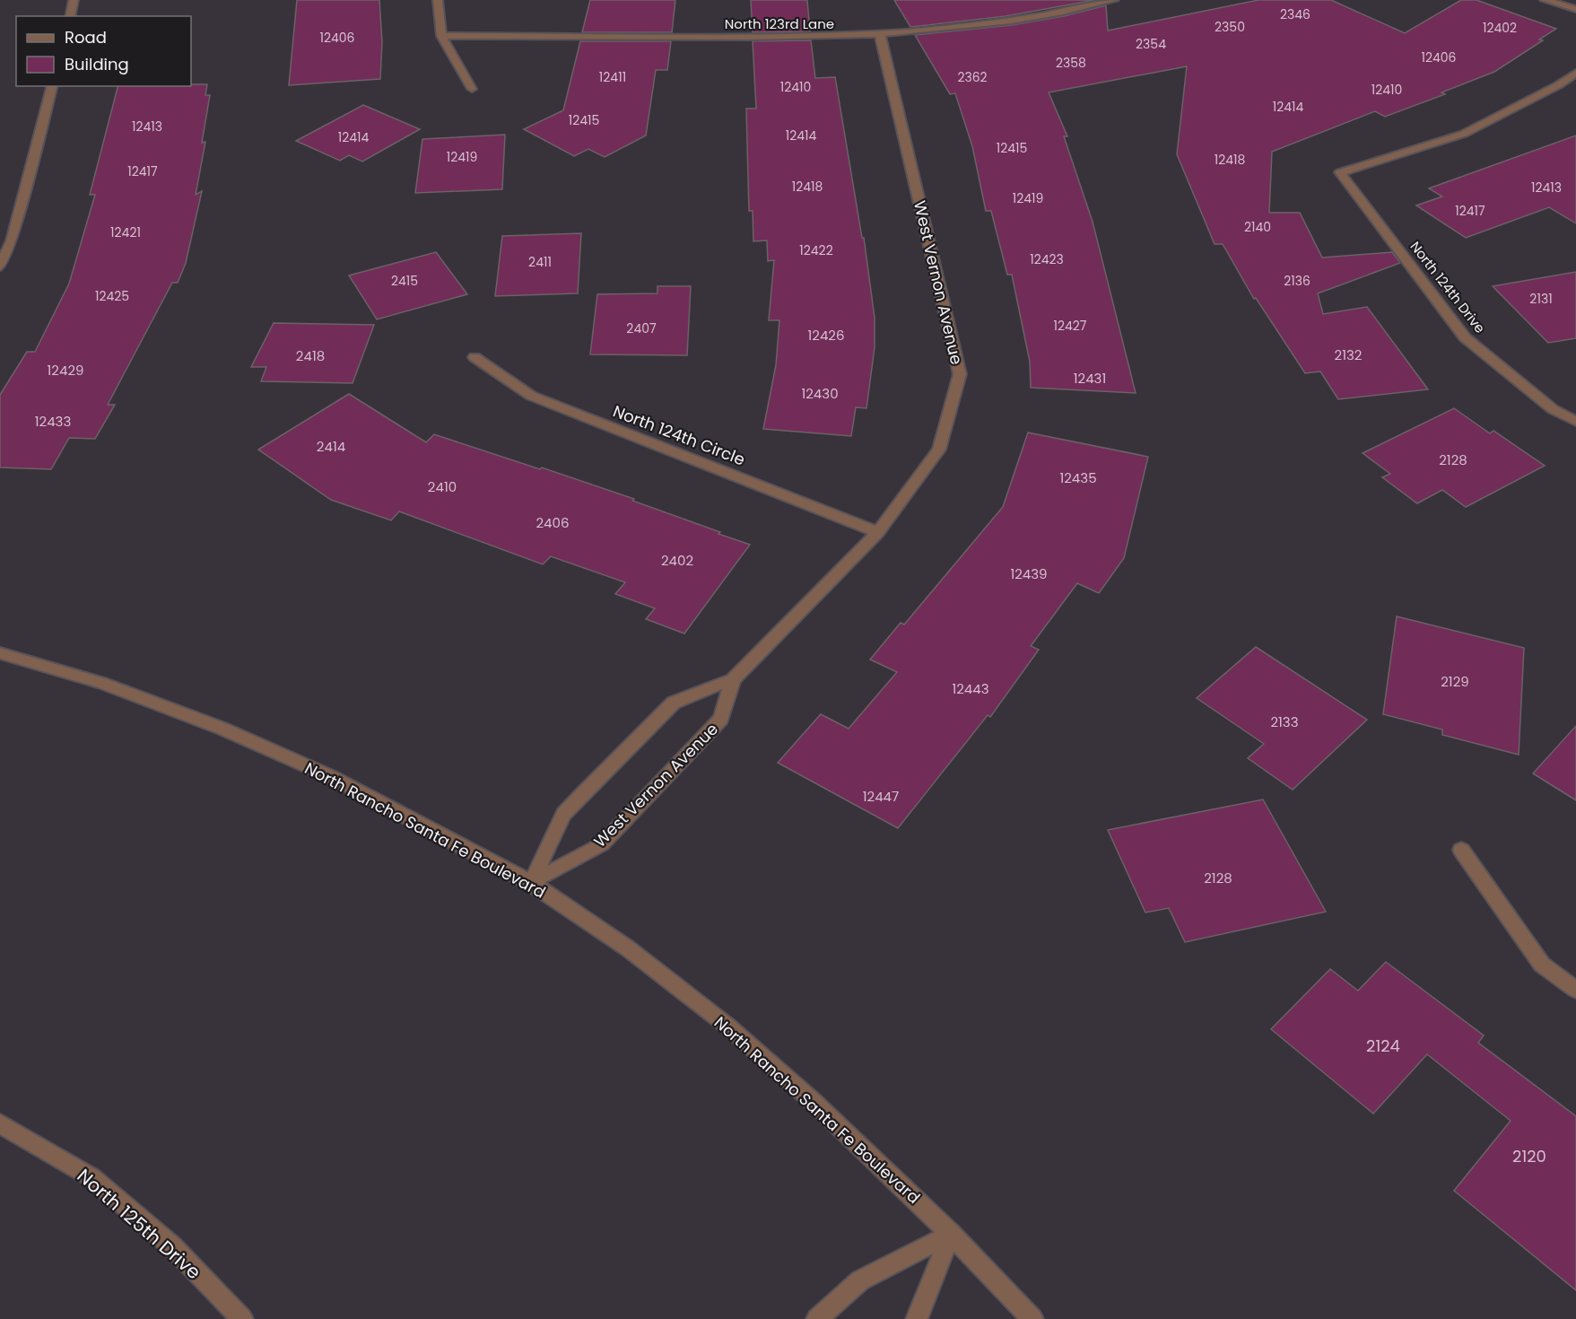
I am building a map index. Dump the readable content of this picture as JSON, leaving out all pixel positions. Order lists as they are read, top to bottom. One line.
{"streets":{"street":["North 123rd Lane","West Vernon Avenue","North 124th Drive","North 124th Circle","North Rancho Santa Fe Boulevard","North 125th Drive"]},"crossings":[["North 123rd Lane","West Vernon Avenue"],["West Vernon Avenue","North 124th Circle"],["West Vernon Avenue","North Rancho Santa Fe Boulevard"]],"house_numbers":["2346","2350","12402","12406","2354","12406","2358","12411","2362","12410","12410","12414","12415","12413","12414","12414","12415","12419","12418","12417","12418","12413","12419","12417","2140","12421","12422","12423","2411","2415","2136","12425","2131","12427","2407","12426","2132","2418","12429","12431","12430","12433","2414","2128","12435","2410","2406","2402","12439","2129","12443","2133","12447","2128","2124","2120"],"legend":["Road","Building"]}
